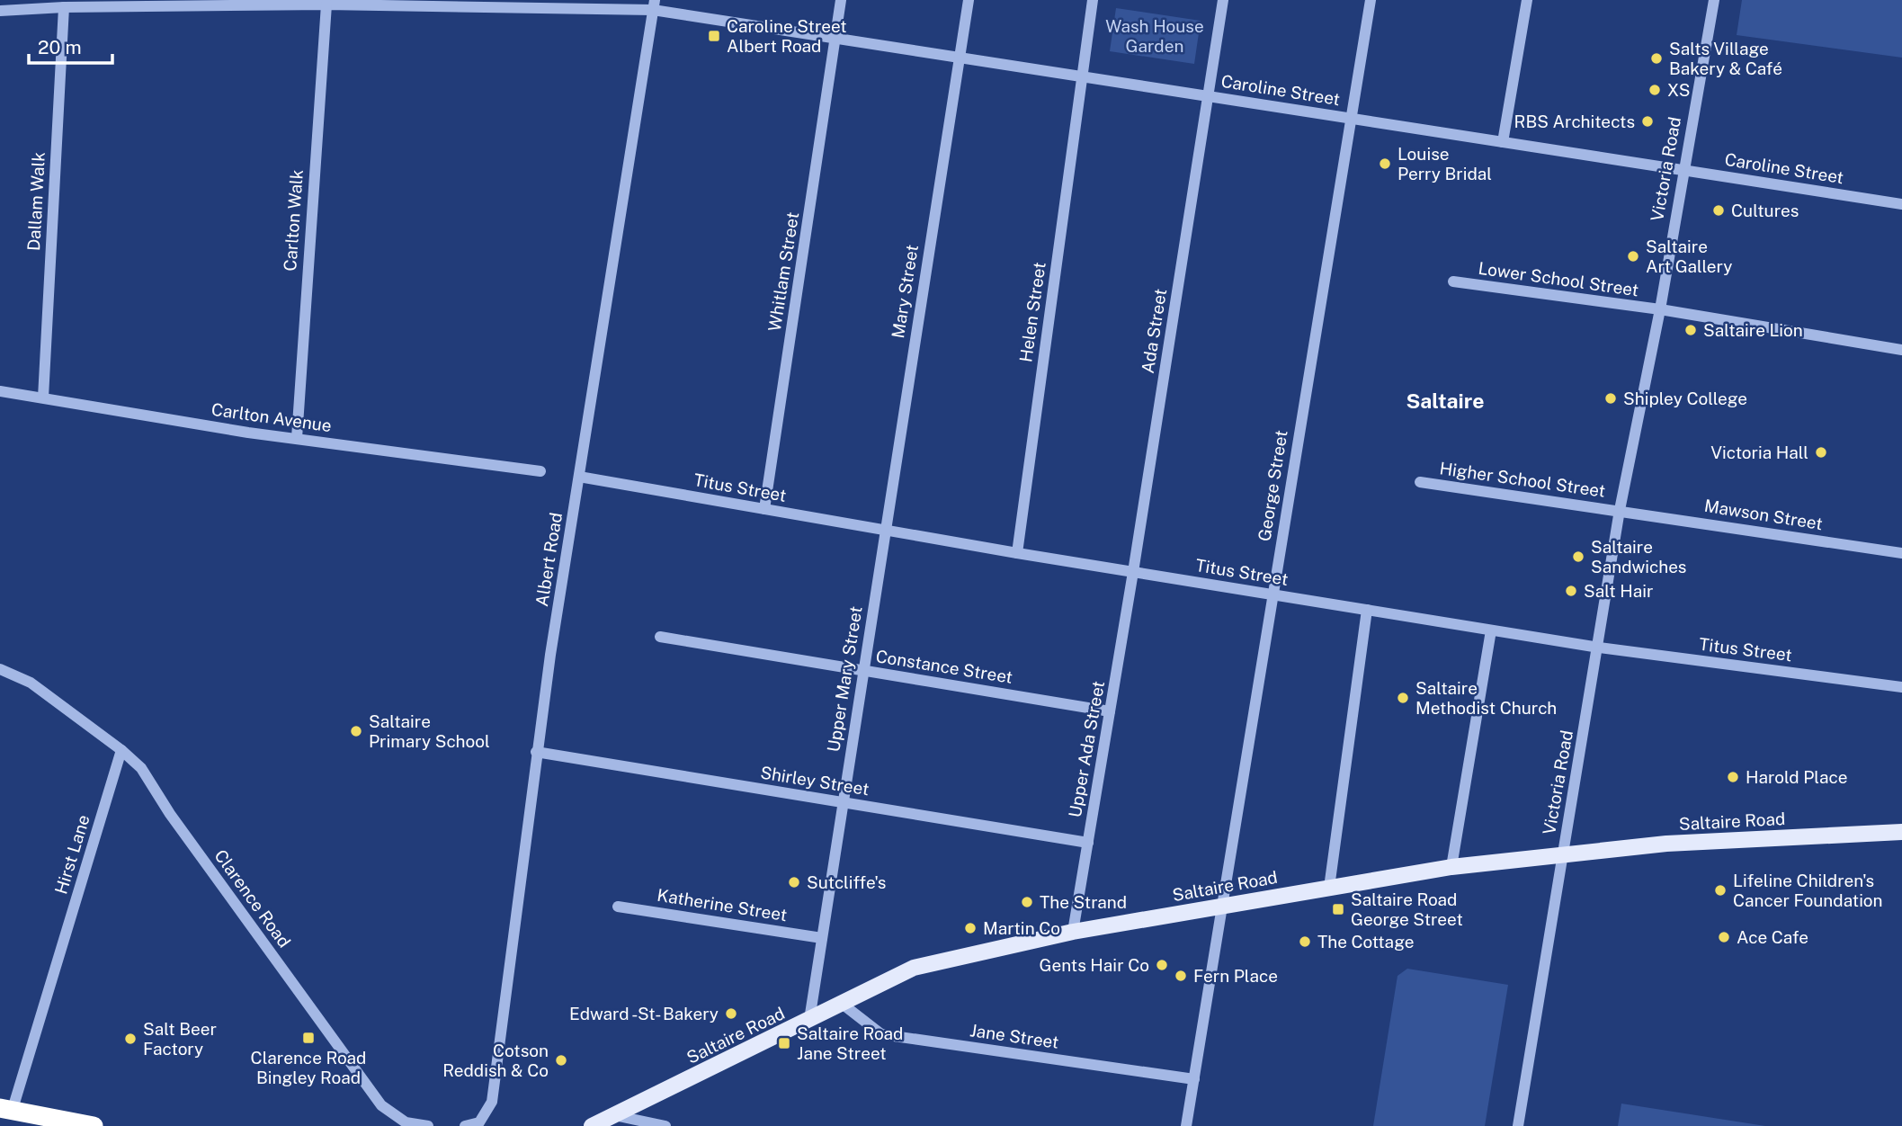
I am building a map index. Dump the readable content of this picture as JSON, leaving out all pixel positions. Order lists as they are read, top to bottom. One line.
{"streets":{"main road":["Saltaire Road"],"street":["Caroline Street","Victoria Road","Dallam Walk","Carlton Walk","Whitlam Street","Lower School Street","Mary Street","Helen Street","Ada Street","Carlton Avenue","Higher School Street","George Street","Titus Street","Mawson Street","Albert Road","Constance Street","Upper Mary Street","Upper Ada Street","Shirley Street","Hirst Lane","Clarence Road","Katherine Street","Jane Street"]},"crossings":[["Caroline Street","Victoria Road"],["Caroline Street","Dallam Walk"],["Caroline Street","Carlton Walk"],["Caroline Street","Whitlam Street"],["Caroline Street","Mary Street"],["Caroline Street","Helen Street"],["Caroline Street","Ada Street"],["Caroline Street","George Street"],["Caroline Street","Albert Road"],["Victoria Road","Lower School Street"],["Victoria Road","Higher School Street"],["Victoria Road","Titus Street"],["Victoria Road","Mawson Street"],["Victoria Road","Saltaire Road"],["Dallam Walk","Carlton Avenue"],["Carlton Walk","Carlton Avenue"],["Whitlam Street","Titus Street"],["Mary Street","Titus Street"],["Mary Street","Upper Mary Street"],["Helen Street","Titus Street"],["Ada Street","Titus Street"],["Ada Street","Upper Ada Street"],["Higher School Street","Mawson Street"],["George Street","Titus Street"],["George Street","Saltaire Road"],["George Street","Jane Street"],["Titus Street","Albert Road"],["Titus Street","Upper Mary Street"],["Titus Street","Upper Ada Street"],["Albert Road","Shirley Street"],["Constance Street","Upper Mary Street"],["Constance Street","Upper Ada Street"],["Upper Mary Street","Shirley Street"],["Upper Mary Street","Saltaire Road"],["Upper Mary Street","Katherine Street"],["Upper Ada Street","Shirley Street"],["Upper Ada Street","Saltaire Road"],["Saltaire Road","Jane Street"],["Hirst Lane","Clarence Road"]],"districts":["Saltaire"],"parks":["Wash House Garden"],"places":{"transit":["Caroline Street Albert Road","Saltaire Road George Street","Clarence Road Bingley Road","Saltaire Road Jane Street"],"other":["Salts Village Bakery & Café","XS","RBS Architects","Louise Perry Bridal","Cultures","Saltaire Art Gallery","Saltaire Lion","Shipley College","Victoria Hall","Saltaire Sandwiches","Salt Hair","Saltaire Methodist Church","Saltaire Primary School","Harold Place","Sutcliffe's","Lifeline Children's Cancer Foundation","The Strand","Martin Co","Ace Cafe","The Cottage","Gents Hair Co","Fern Place","Edward -St- Bakery","Salt Beer Factory","Cotson Reddish & Co"]},"scale_bar":"20 m"}
